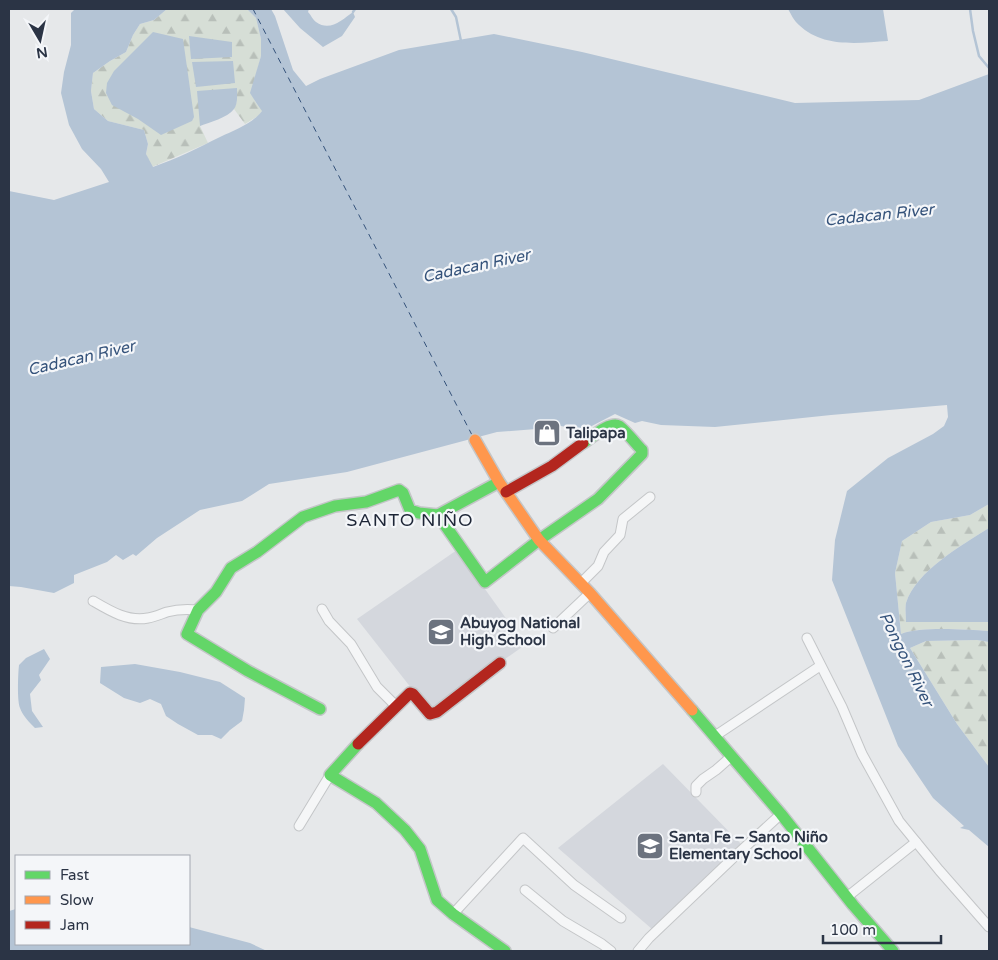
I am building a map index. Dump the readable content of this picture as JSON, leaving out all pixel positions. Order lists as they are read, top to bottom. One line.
{"districts":["SANTO NIÑO"],"water":["Cadacan River","Pongon River"],"places":{"shop":["Talipapa"],"school or university":["Abuyog National High School","Santa Fe – Santo Niño Elementary School"]},"legend":["Fast","Slow","Jam"],"scale_bar":"100 m","north":"bottom"}
